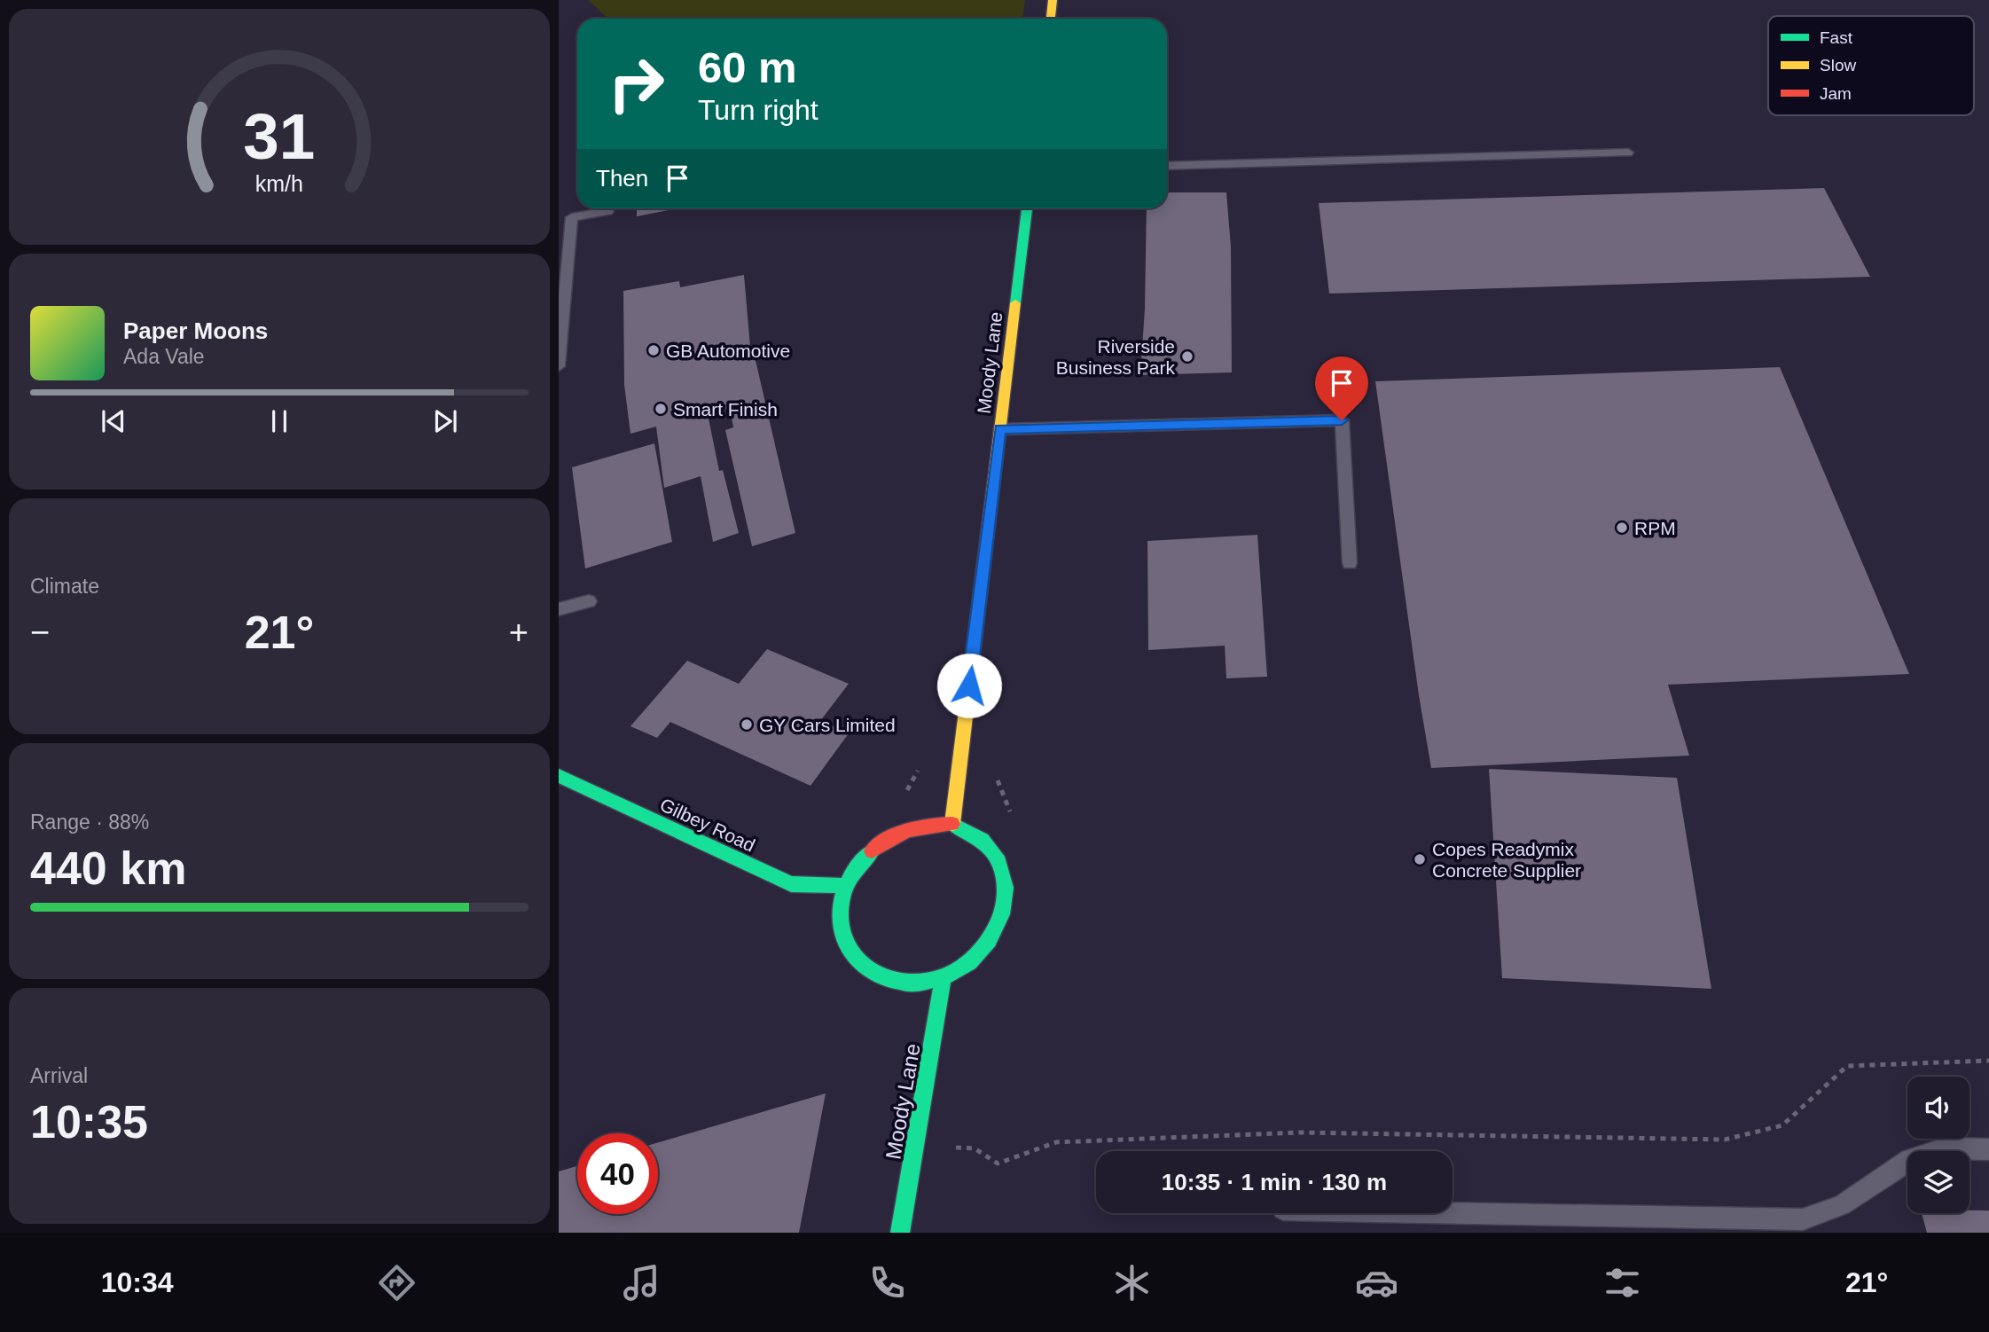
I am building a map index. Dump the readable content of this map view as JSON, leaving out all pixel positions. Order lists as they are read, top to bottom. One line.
{"streets":{"street":["Moody Lane","Gilbey Road"]},"crossings":[["Moody Lane","Gilbey Road"]],"places":["GB Automotive","Riverside Business Park","Smart Finish","RPM","GY Cars Limited","Copes Readymix Concrete Supplier"],"legend":["Fast","Slow","Jam"],"page":{"turn":["60 m","Turn right"],"then":"Then","song":["Paper Moons","Ada Vale"],"tile":["Climate",["Range · 88%","440 km"],["Arrival","10:35"]],"heat":["−","21°","+"],"limit":"40","trip":"10:35 · 1 min · 130 m","tabs":["10:34","21°"],"gauge":["31","km/h"]}}
